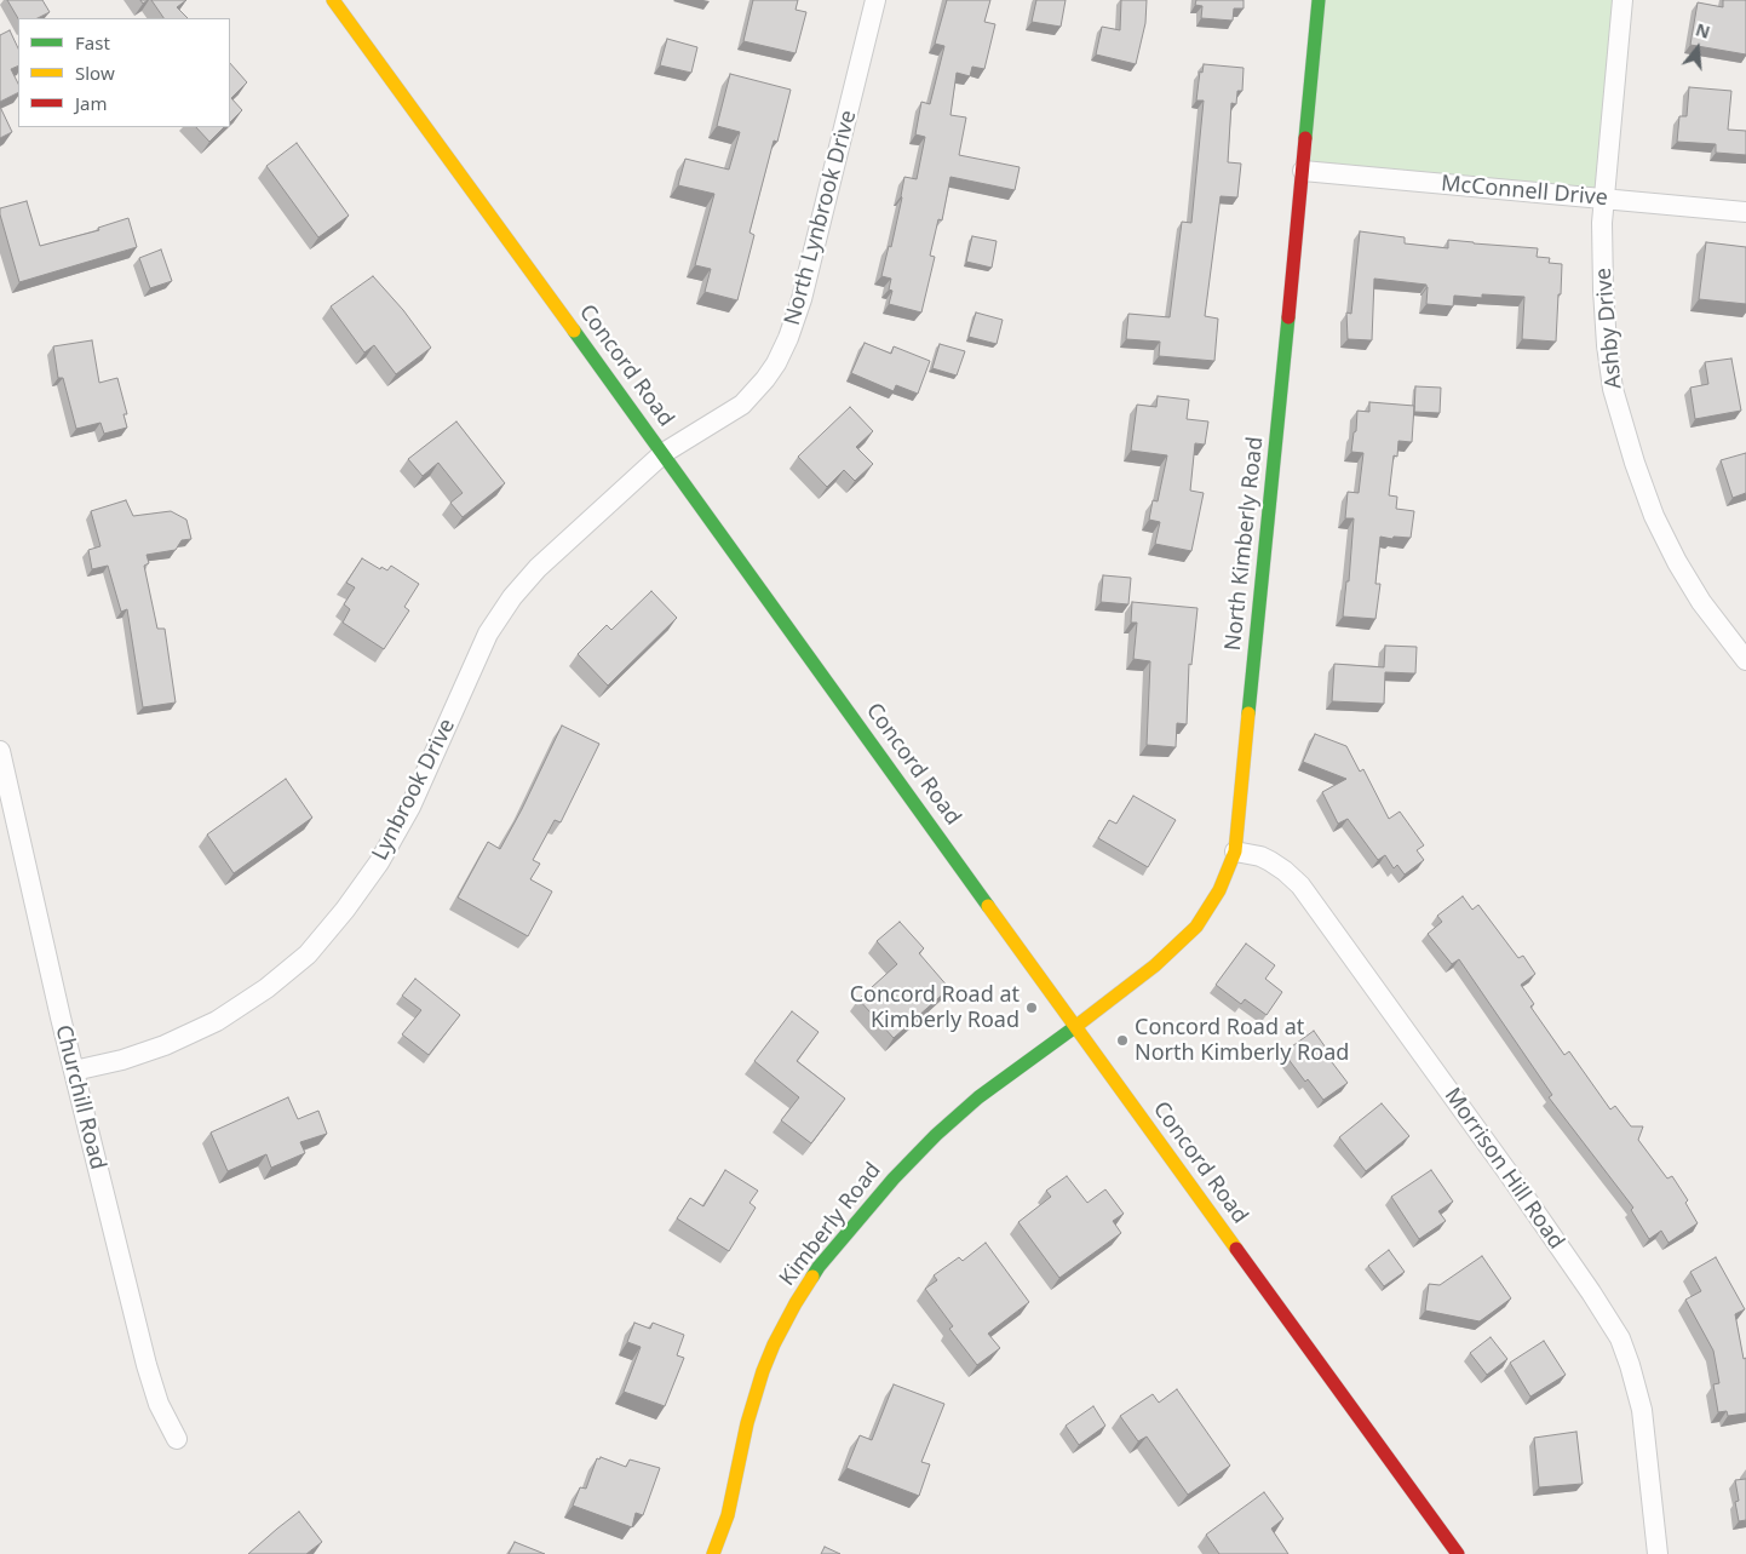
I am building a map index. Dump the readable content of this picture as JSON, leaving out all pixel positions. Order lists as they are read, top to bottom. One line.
{"streets":{"main road":["Concord Road","North Kimberly Road","Kimberly Road"],"street":["McConnell Drive","North Lynbrook Drive","Ashby Drive","Lynbrook Drive","Churchill Road","Morrison Hill Road"]},"crossings":[["McConnell Drive","Ashby Drive"],["McConnell Drive","North Kimberly Road"],["North Lynbrook Drive","Concord Road"],["North Lynbrook Drive","Lynbrook Drive"],["Concord Road","North Kimberly Road"],["Concord Road","Lynbrook Drive"],["Concord Road","Kimberly Road"],["North Kimberly Road","Morrison Hill Road"],["North Kimberly Road","Kimberly Road"],["Lynbrook Drive","Churchill Road"]],"places":["Concord Road at Kimberly Road","Concord Road at North Kimberly Road"],"legend":["Fast","Slow","Jam"],"north":"top"}
